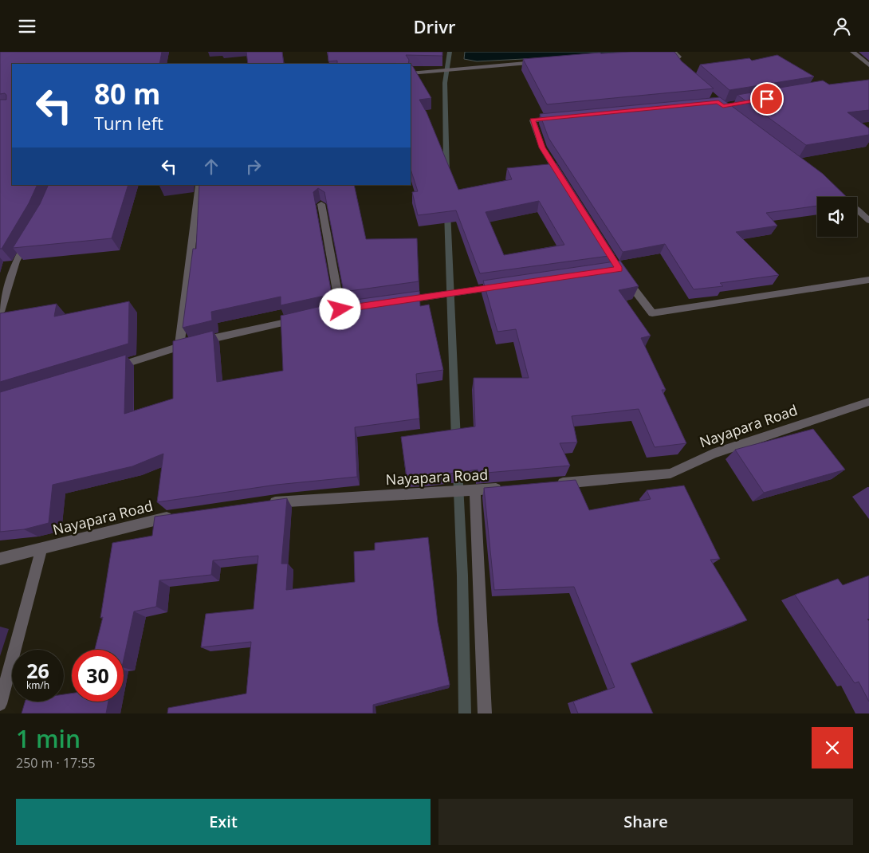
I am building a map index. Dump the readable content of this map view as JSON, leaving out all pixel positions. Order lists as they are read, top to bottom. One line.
{"streets":{"street":["Nayapara Road"]},"page":{"header":"Drivr","turn":["80 m","Turn left"],"speed":"26 km/h","limit":"30","heading":["1 min","250 m · 17:55"],"buttons":["Exit","Share"]}}
